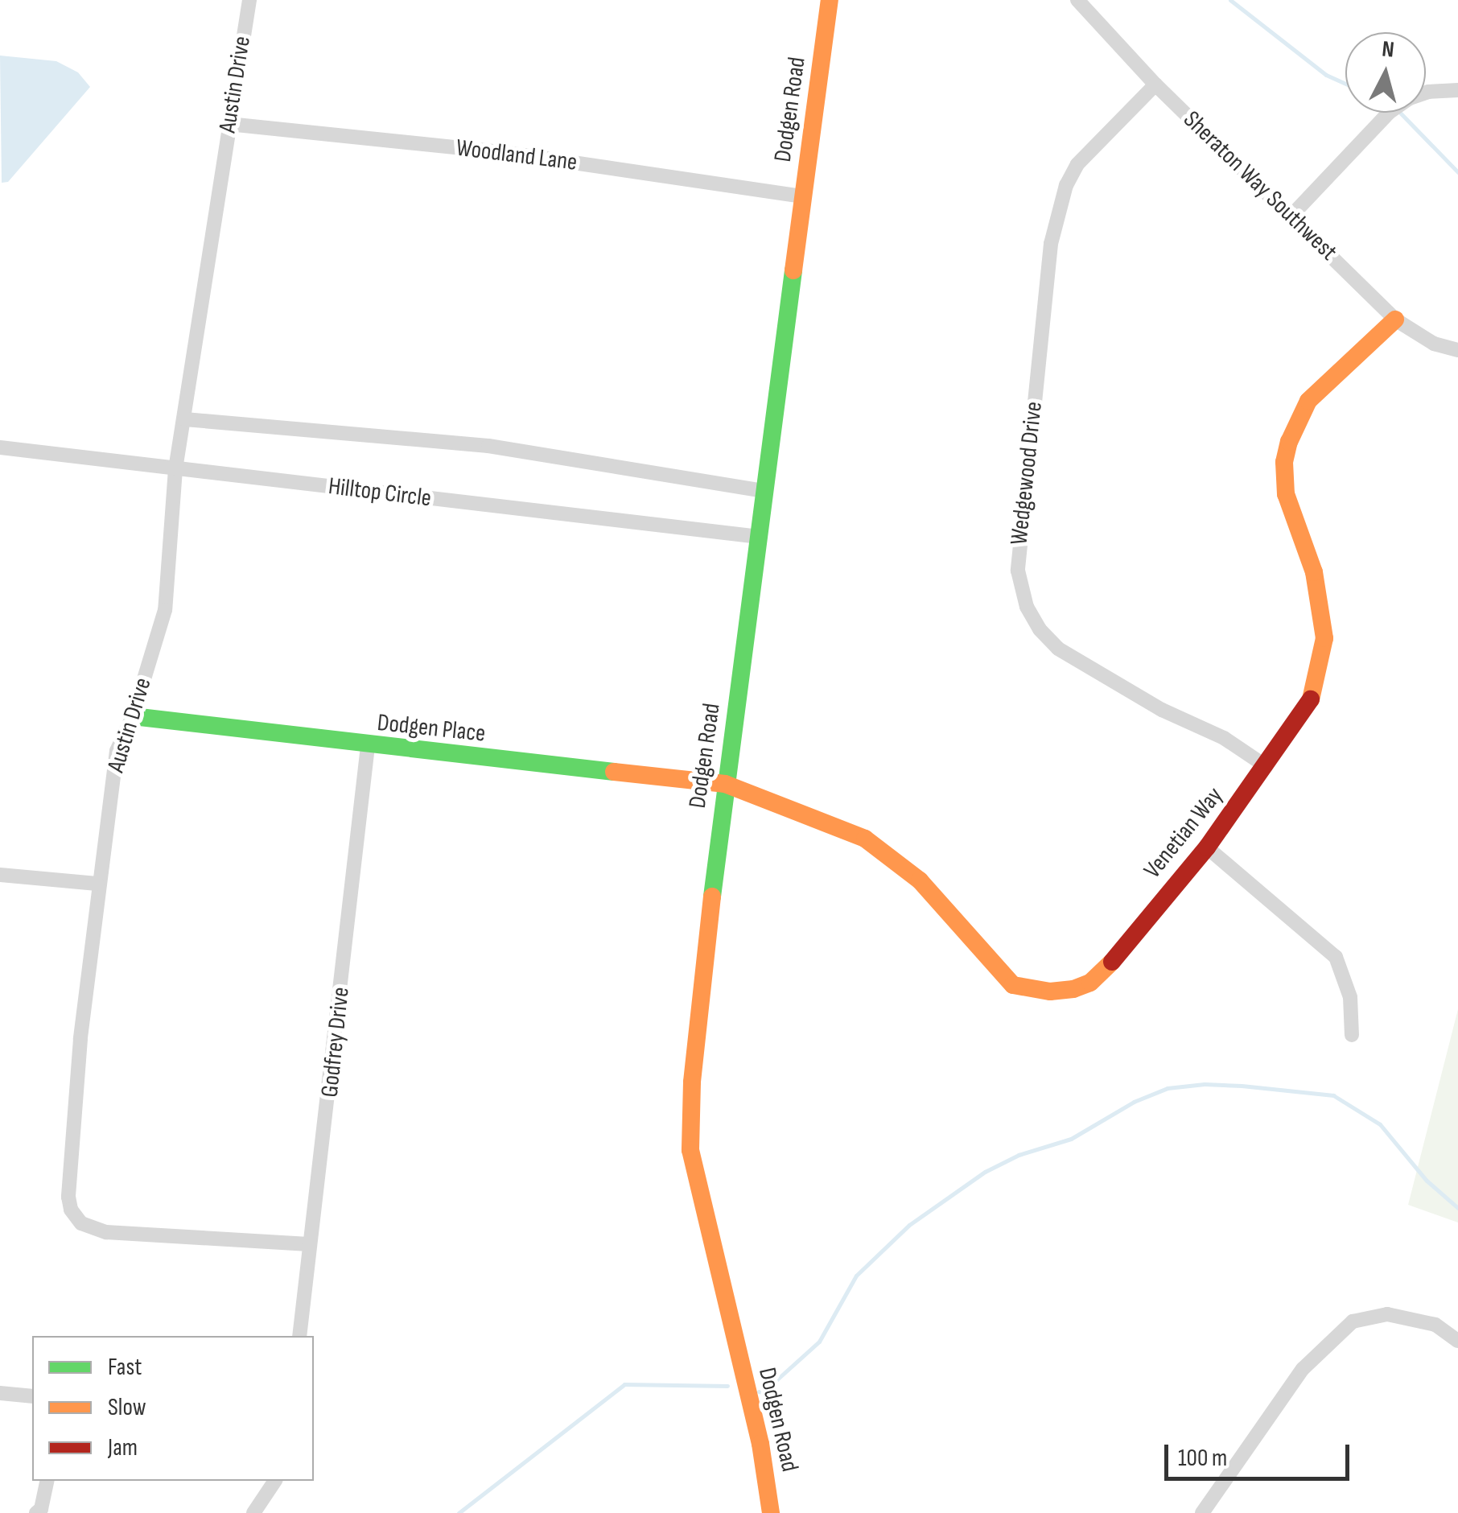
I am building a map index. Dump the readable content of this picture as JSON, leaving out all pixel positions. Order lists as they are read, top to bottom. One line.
{"streets":{"street":["Austin Drive","Dodgen Road","Woodland Lane","Sheraton Way Southwest","Wedgewood Drive","Hilltop Circle","Dodgen Place","Venetian Way","Godfrey Drive"]},"crossings":[["Austin Drive","Woodland Lane"],["Austin Drive","Hilltop Circle"],["Austin Drive","Dodgen Place"],["Austin Drive","Godfrey Drive"],["Dodgen Road","Woodland Lane"],["Dodgen Road","Hilltop Circle"],["Dodgen Road","Dodgen Place"],["Dodgen Road","Venetian Way"],["Sheraton Way Southwest","Wedgewood Drive"],["Sheraton Way Southwest","Venetian Way"],["Wedgewood Drive","Venetian Way"],["Dodgen Place","Venetian Way"],["Dodgen Place","Godfrey Drive"]],"legend":["Fast","Slow","Jam"],"scale_bar":"100 m","north":"top"}
